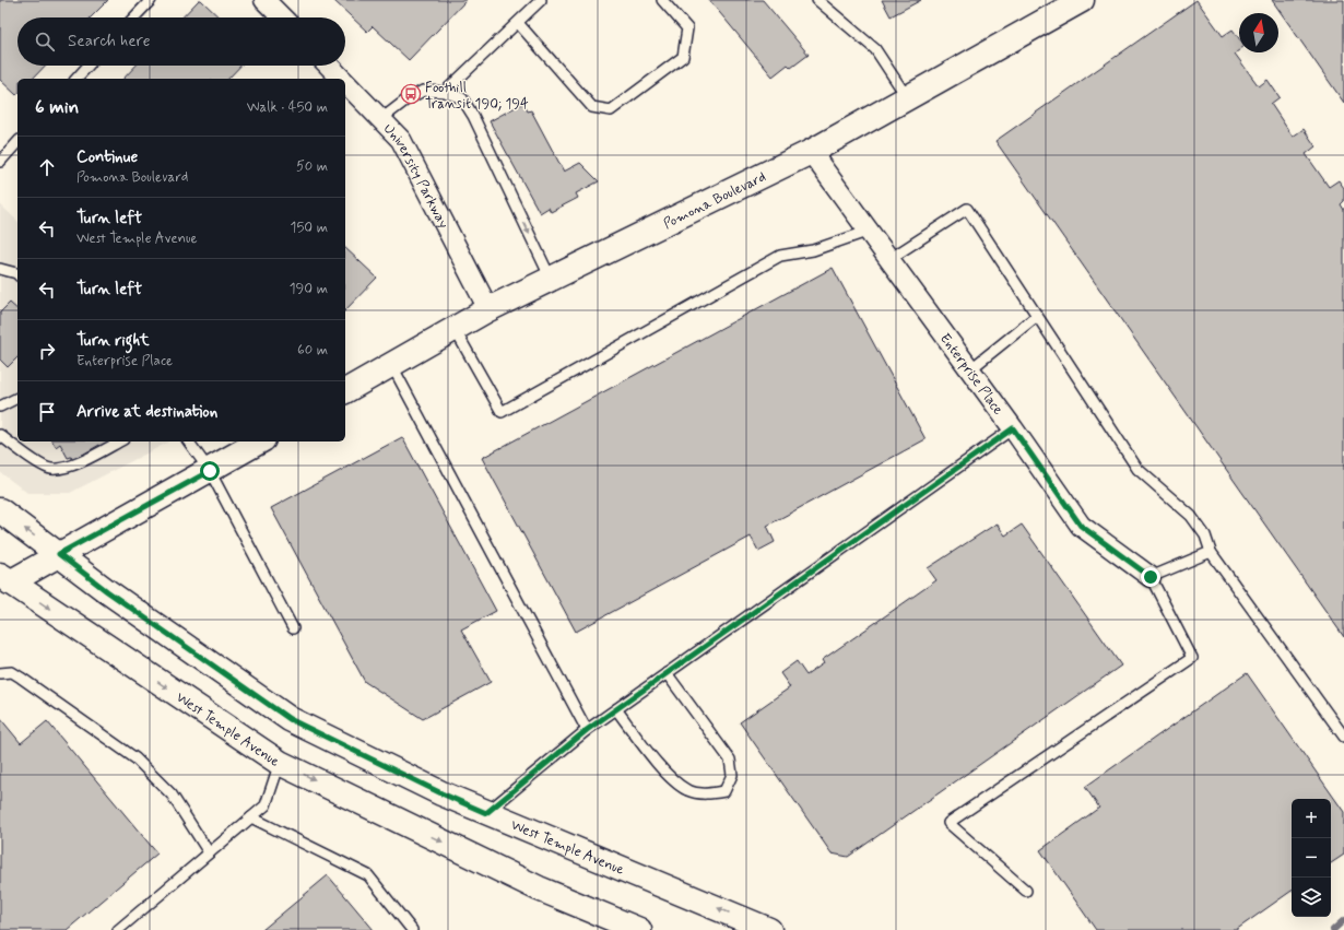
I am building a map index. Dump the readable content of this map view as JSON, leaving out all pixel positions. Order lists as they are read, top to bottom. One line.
{"streets":{"main road":["Pomona Boulevard","West Temple Avenue"],"street":["University Parkway","Enterprise Place"]},"crossings":[["University Parkway","Pomona Boulevard"],["Pomona Boulevard","Enterprise Place"]],"places":{"bus stop":["Foothill Transit 190; 194"]},"north":"top","page":{"search":"Search here","heading":["6 min","Walk · 450 m"],"list":[["Continue","Pomona Boulevard","50 m"],["Turn left","West Temple Avenue","150 m"],["Turn left","190 m"],["Turn right","Enterprise Place","60 m"],"Arrive at destination"],"map_buttons":["+","−"]}}
